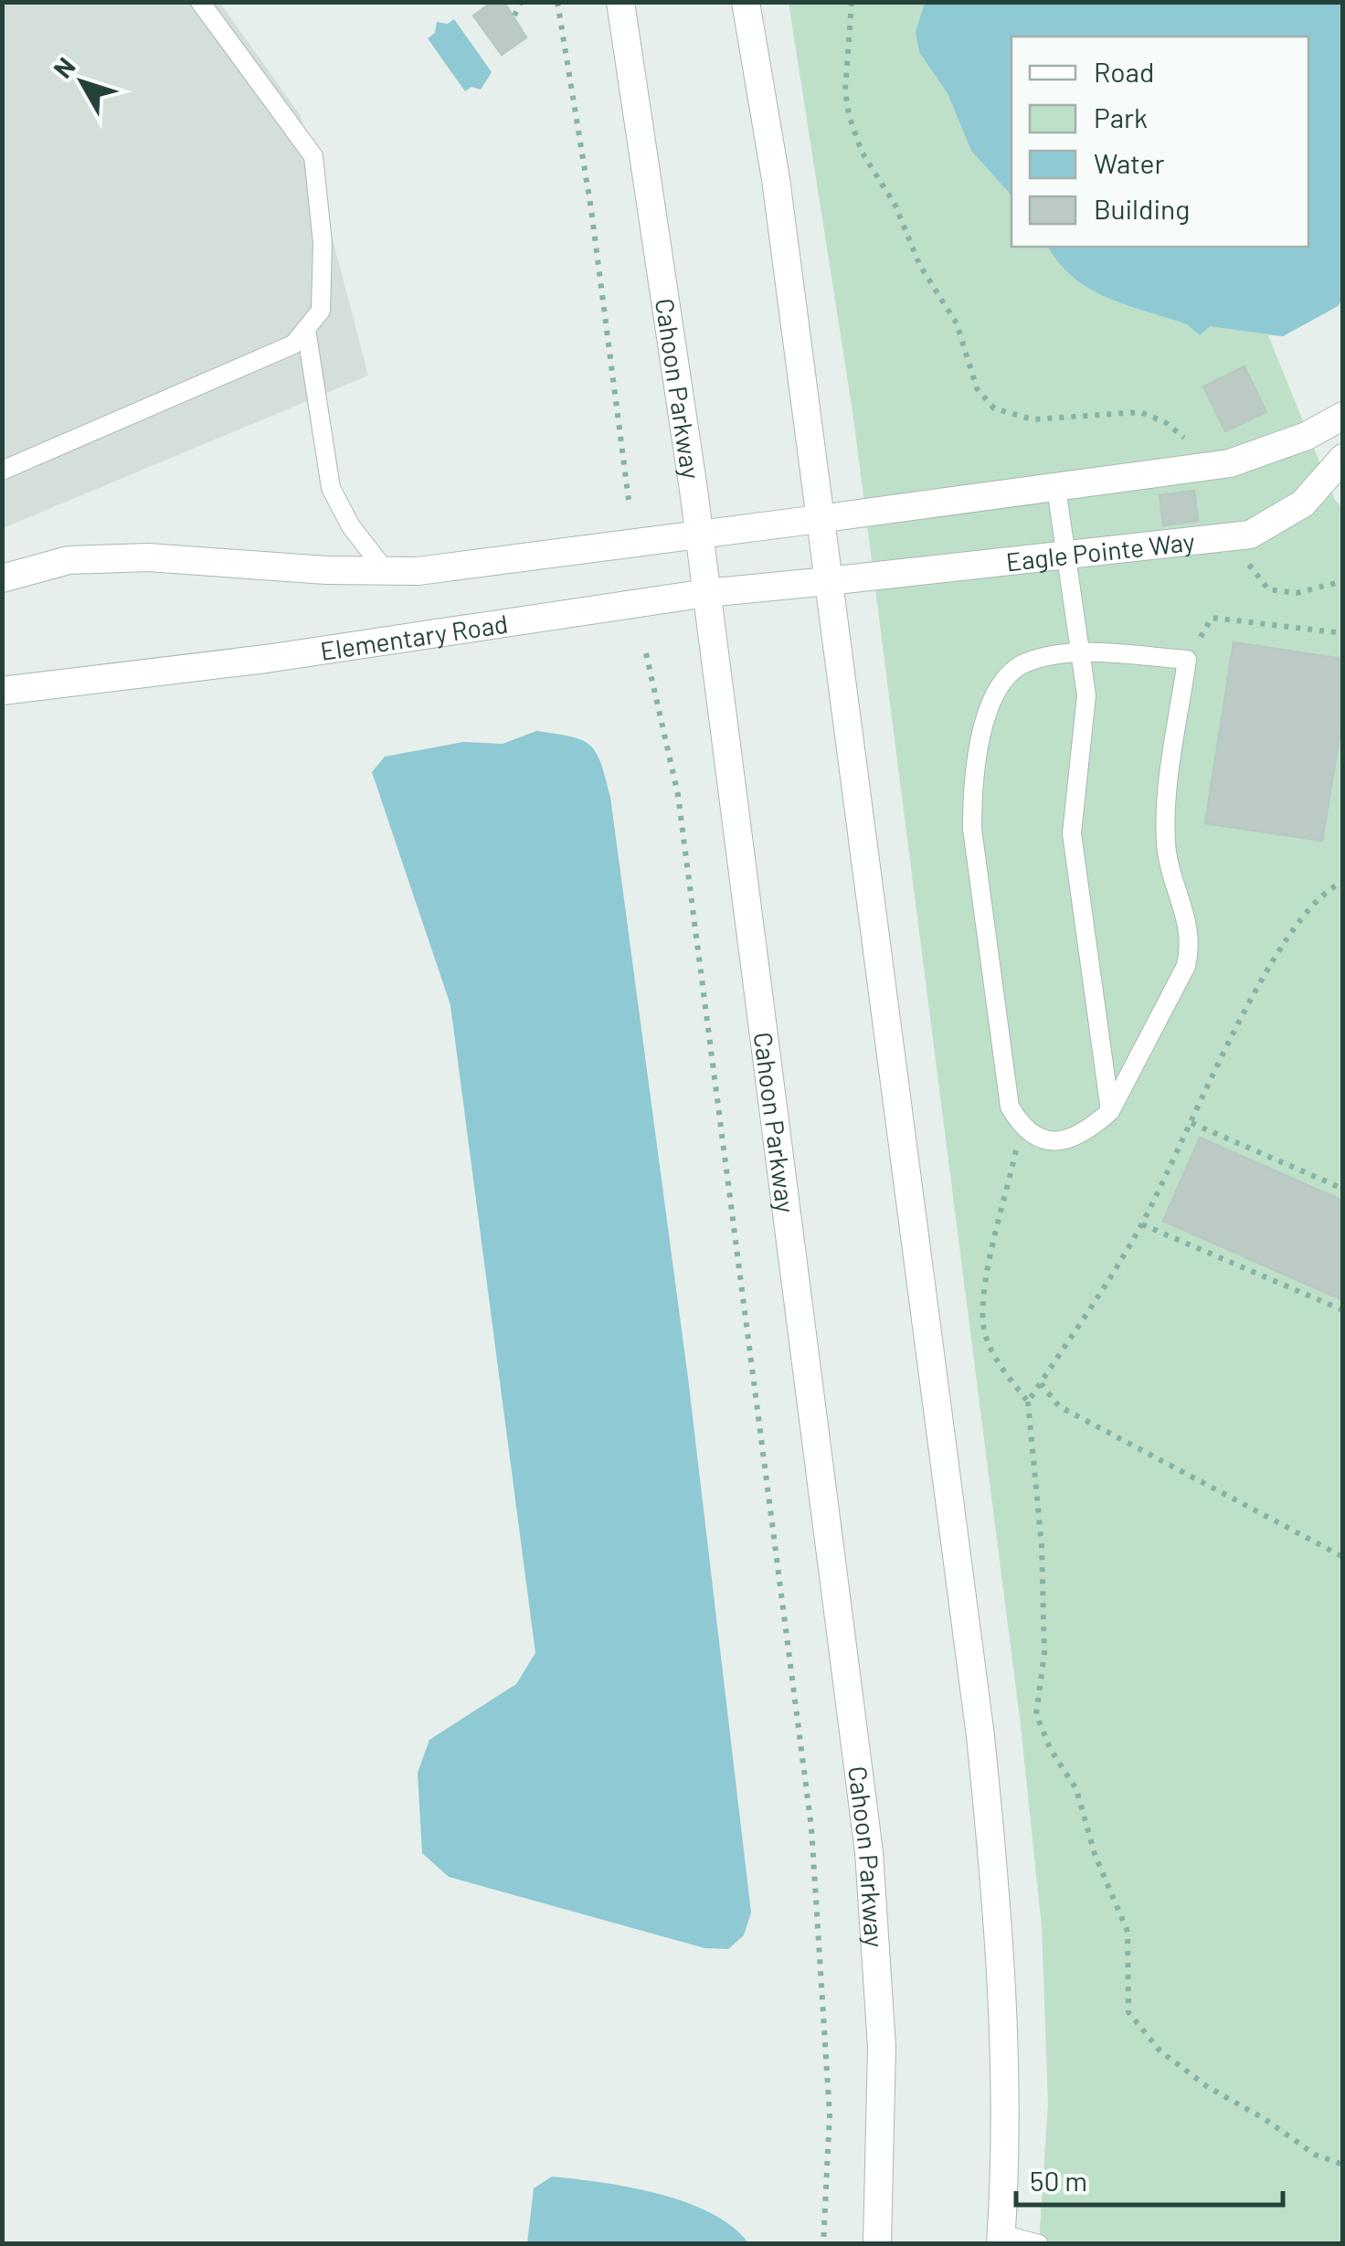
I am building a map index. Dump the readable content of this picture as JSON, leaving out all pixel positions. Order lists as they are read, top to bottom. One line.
{"streets":{"street":["Cahoon Parkway","Eagle Pointe Way","Elementary Road"]},"crossings":[["Cahoon Parkway","Elementary Road"],["Eagle Pointe Way","Elementary Road"]],"legend":["Road","Park","Water","Building"],"scale_bar":"50 m","north":"top left"}
